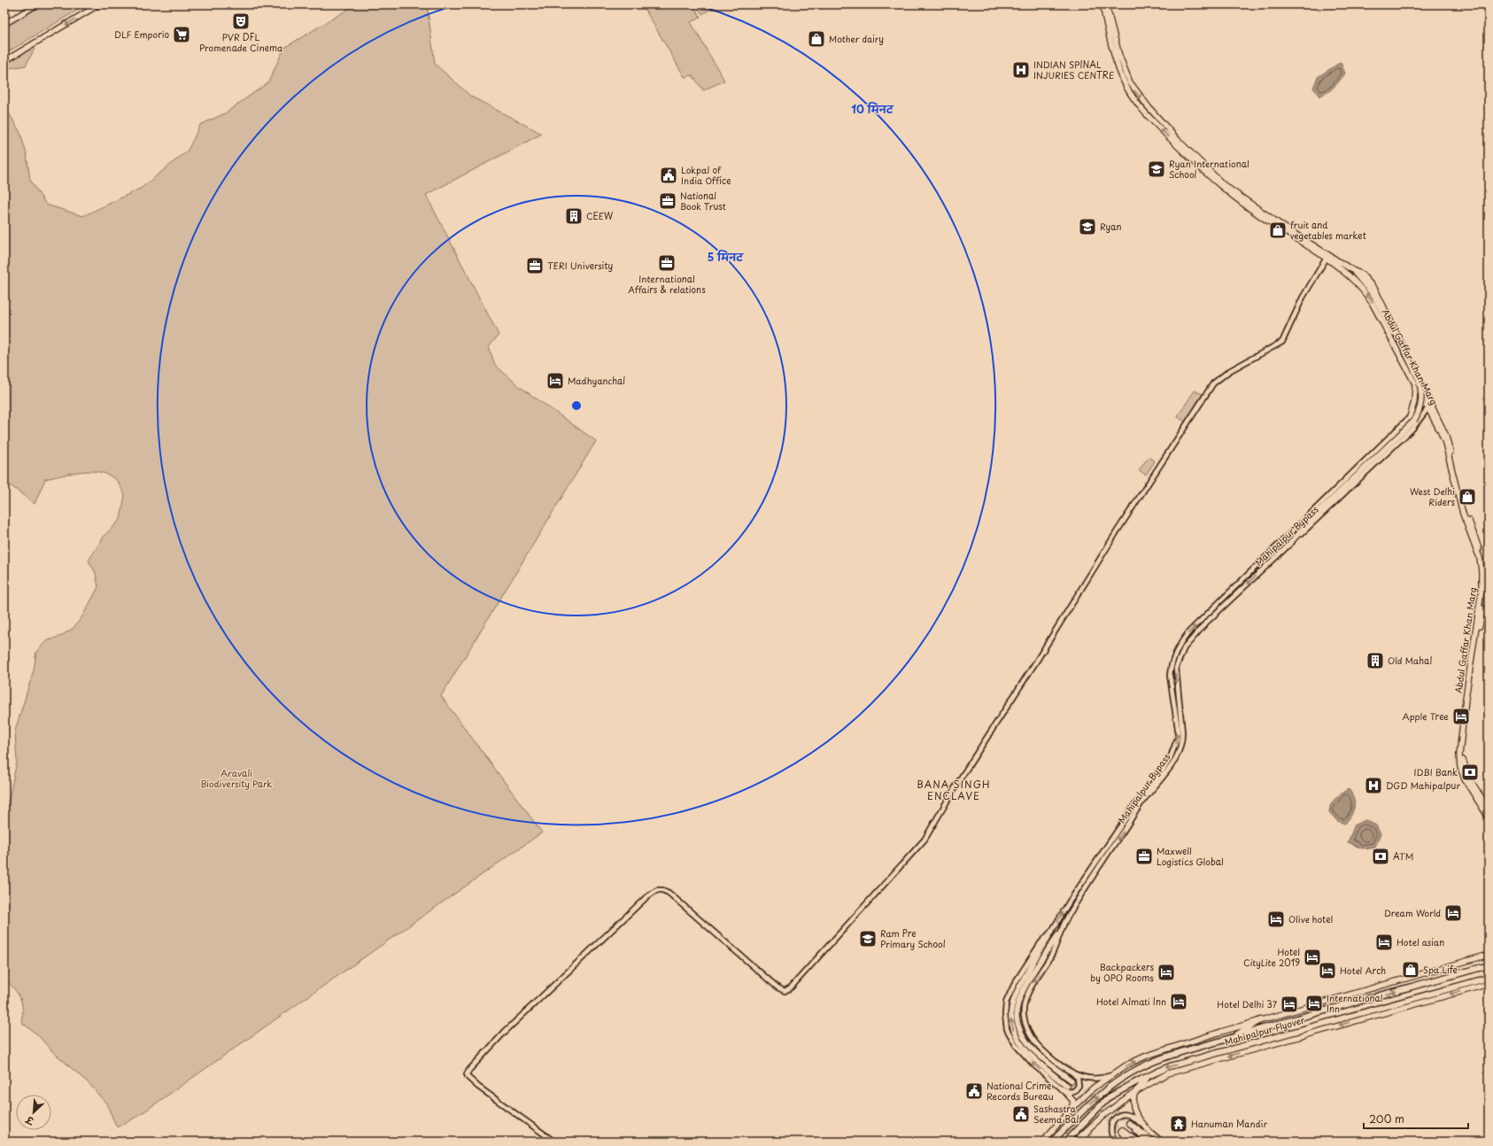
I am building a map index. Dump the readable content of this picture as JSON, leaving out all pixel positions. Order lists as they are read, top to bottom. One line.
{"streets":{"highway":["Mahipalpur Flyover"],"main road":["Abdul Gaffar Khan Marg"],"street":["Mahipalpur Bypass"]},"crossings":[["Abdul Gaffar Khan Marg","Mahipalpur Bypass"]],"districts":["BANA SINGH ENCLAVE"],"parks":["Aravali Biodiversity Park"],"places":{"theatre":["PVR DFL Promenade Cinema"],"supermarket":["DLF Emporio"],"shop":["Mother dairy","fruit and vegetables market","West Delhi Riders","Spa Life"],"hospital":["INDIAN SPINAL INJURIES CENTRE","DGD Mahipalpur"],"school or university":["Ryan International School","Ryan","Ram Pre Primary School"],"public building":["Lokpal of India Office","National Crime Records Bureau","Sashastra Seema Bal"],"office":["National Book Trust","International Affairs & relations","TERI University","Maxwell Logistics Global"],"building":["CEEW","Old Mahal"],"hotel":["Madhyanchal","Apple Tree","Dream World","Olive hotel","Hotel asian","Hotel CityLite 2019","Hotel Arch","Backpackers by OPO Rooms","Hotel Almati Inn","International Inn","Hotel Delhi 37"],"bank":["IDBI Bank","ATM"],"temple":["Hanuman Mandir"]},"scale_bar":"200 m","north":"bottom left","rings":["10 मिनट","5 मिनट"]}
